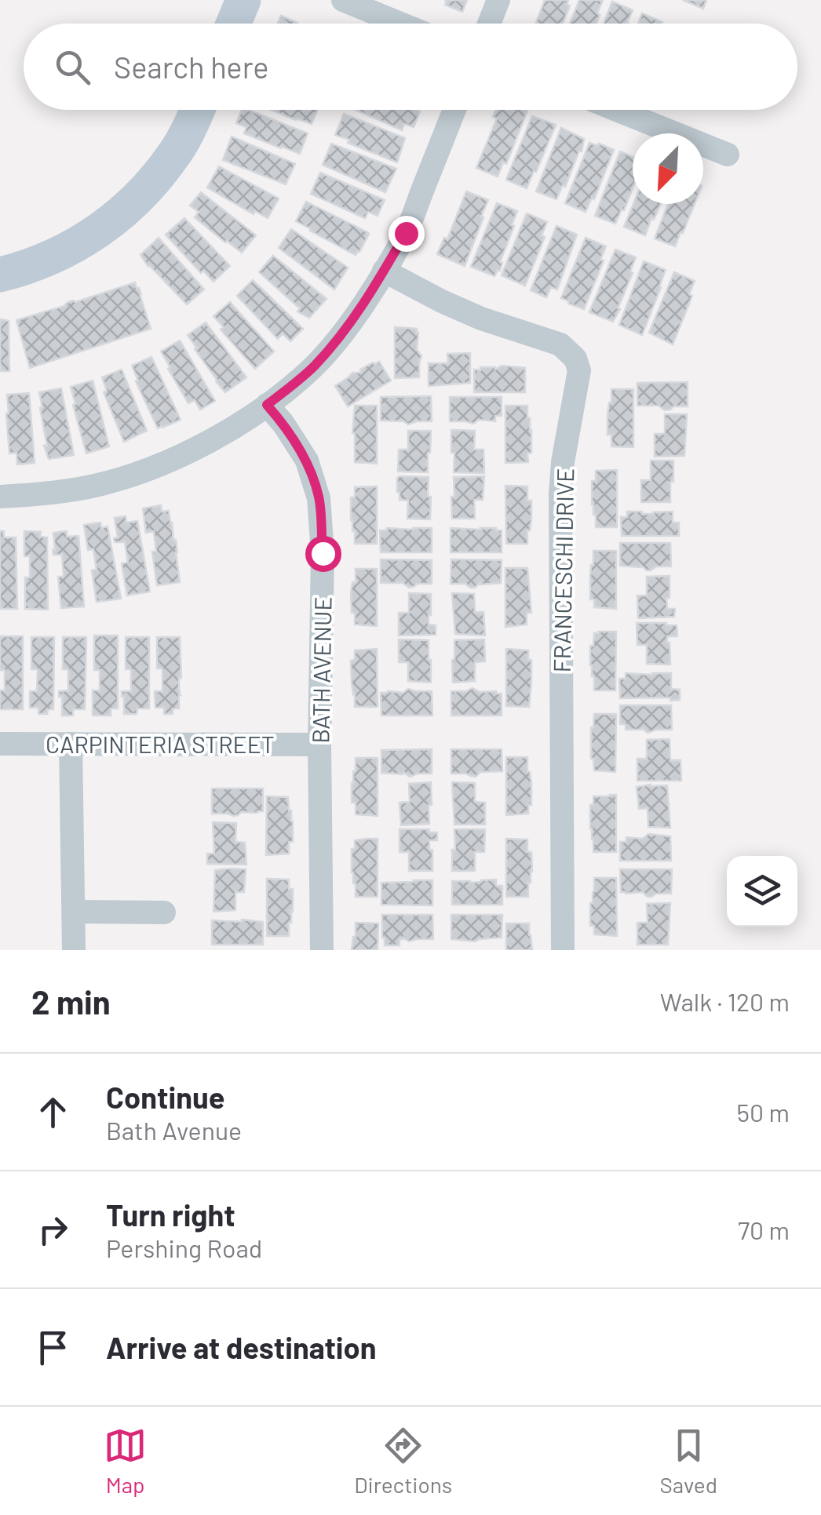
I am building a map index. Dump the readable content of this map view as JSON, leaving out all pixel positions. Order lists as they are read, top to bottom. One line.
{"streets":{"street":["FRANCESCHI DRIVE","BATH AVENUE","CARPINTERIA STREET"]},"crossings":[["BATH AVENUE","CARPINTERIA STREET"]],"north":"bottom left","page":{"search":"Search here","heading":["2 min","Walk · 120 m"],"list":[["Continue","Bath Avenue","50 m"],["Turn right","Pershing Road","70 m"],"Arrive at destination"],"nav":["Map","Directions","Saved"]}}
